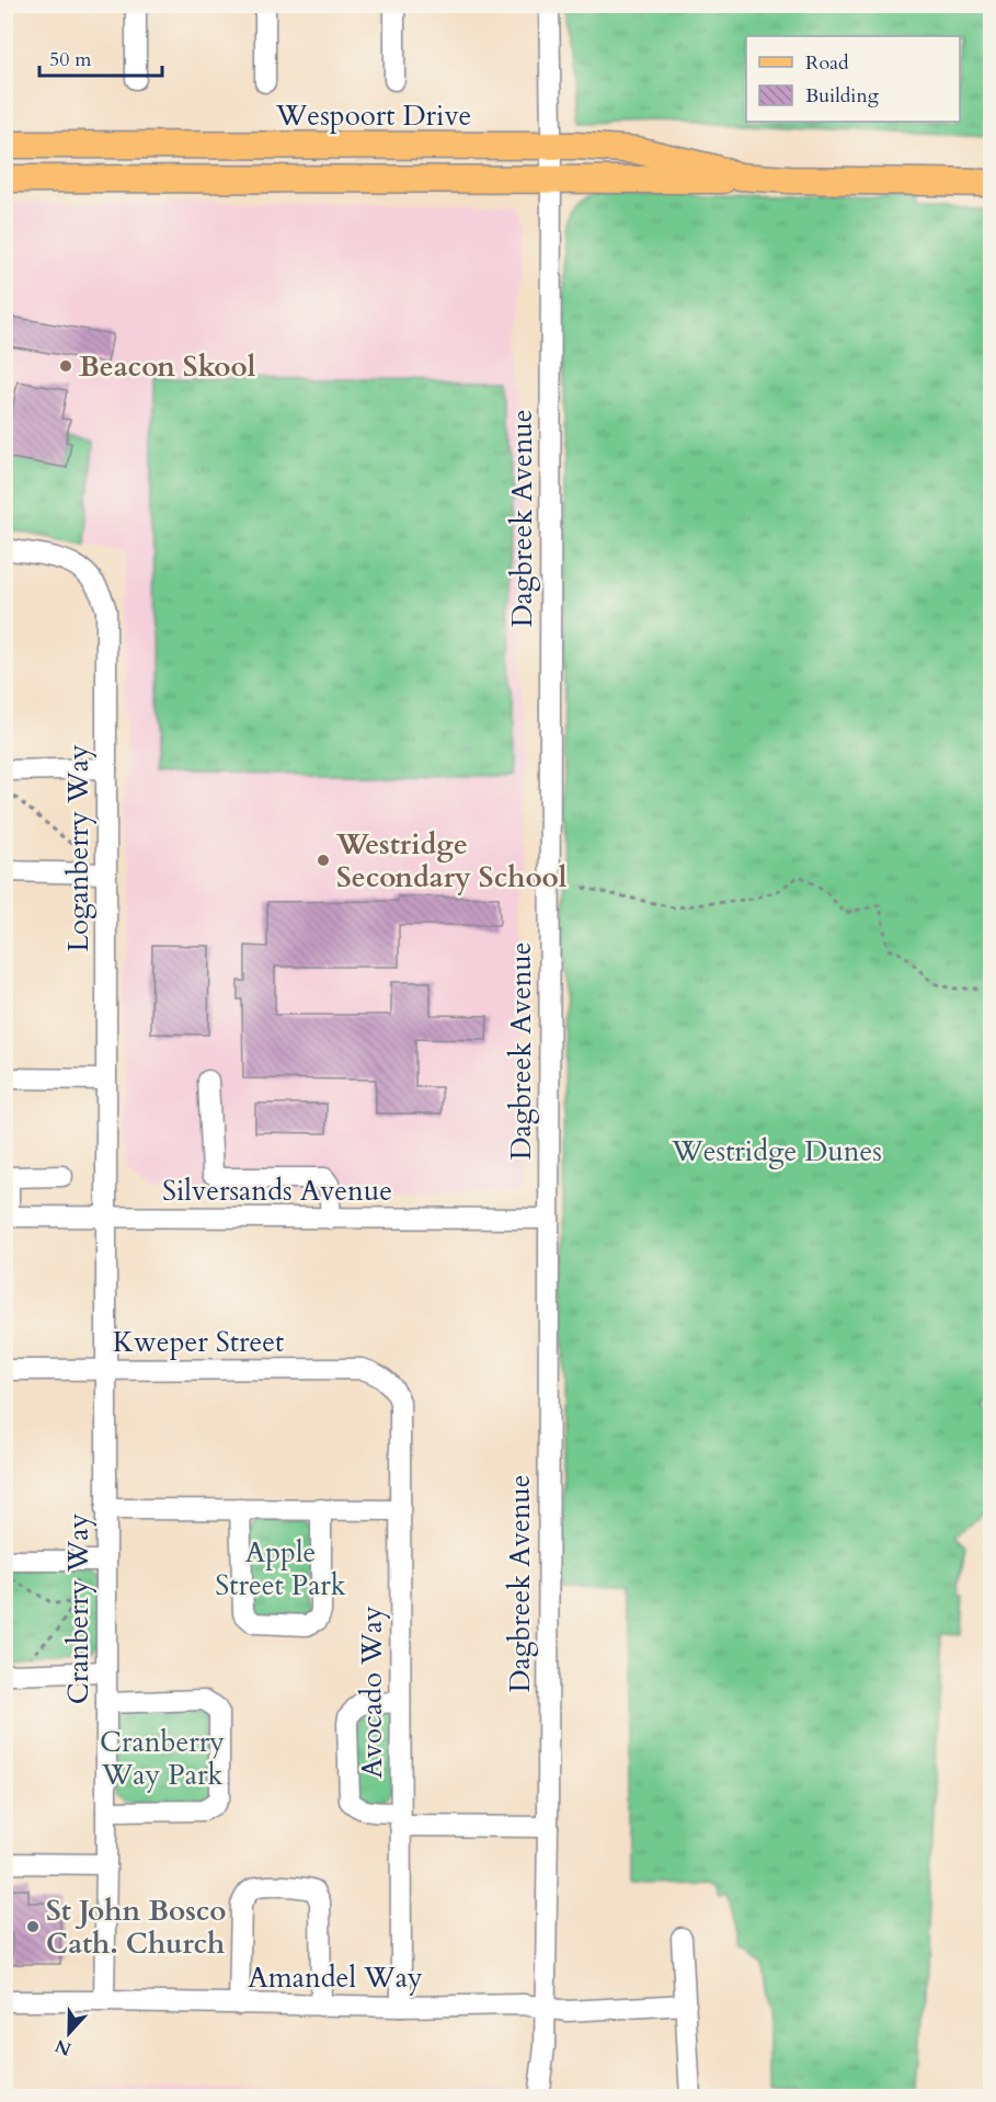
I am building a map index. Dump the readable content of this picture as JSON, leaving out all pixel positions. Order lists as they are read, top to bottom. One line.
{"streets":{"main road":["Wespoort Drive"],"street":["Dagbreek Avenue","Loganberry Way","Silversands Avenue","Kweper Street","Cranberry Way","Avocado Way","Amandel Way"]},"crossings":[["Wespoort Drive","Dagbreek Avenue"],["Dagbreek Avenue","Silversands Avenue"],["Dagbreek Avenue","Amandel Way"],["Loganberry Way","Silversands Avenue"],["Loganberry Way","Cranberry Way"],["Silversands Avenue","Cranberry Way"],["Kweper Street","Cranberry Way"],["Kweper Street","Avocado Way"],["Cranberry Way","Amandel Way"],["Avocado Way","Amandel Way"]],"parks":["Westridge Dunes","Apple Street Park","Cranberry Way Park"],"places":["Beacon Skool","Westridge Secondary School","St John Bosco Cath. Church"],"legend":["Road","Building"],"scale_bar":"50 m","north":"bottom"}
